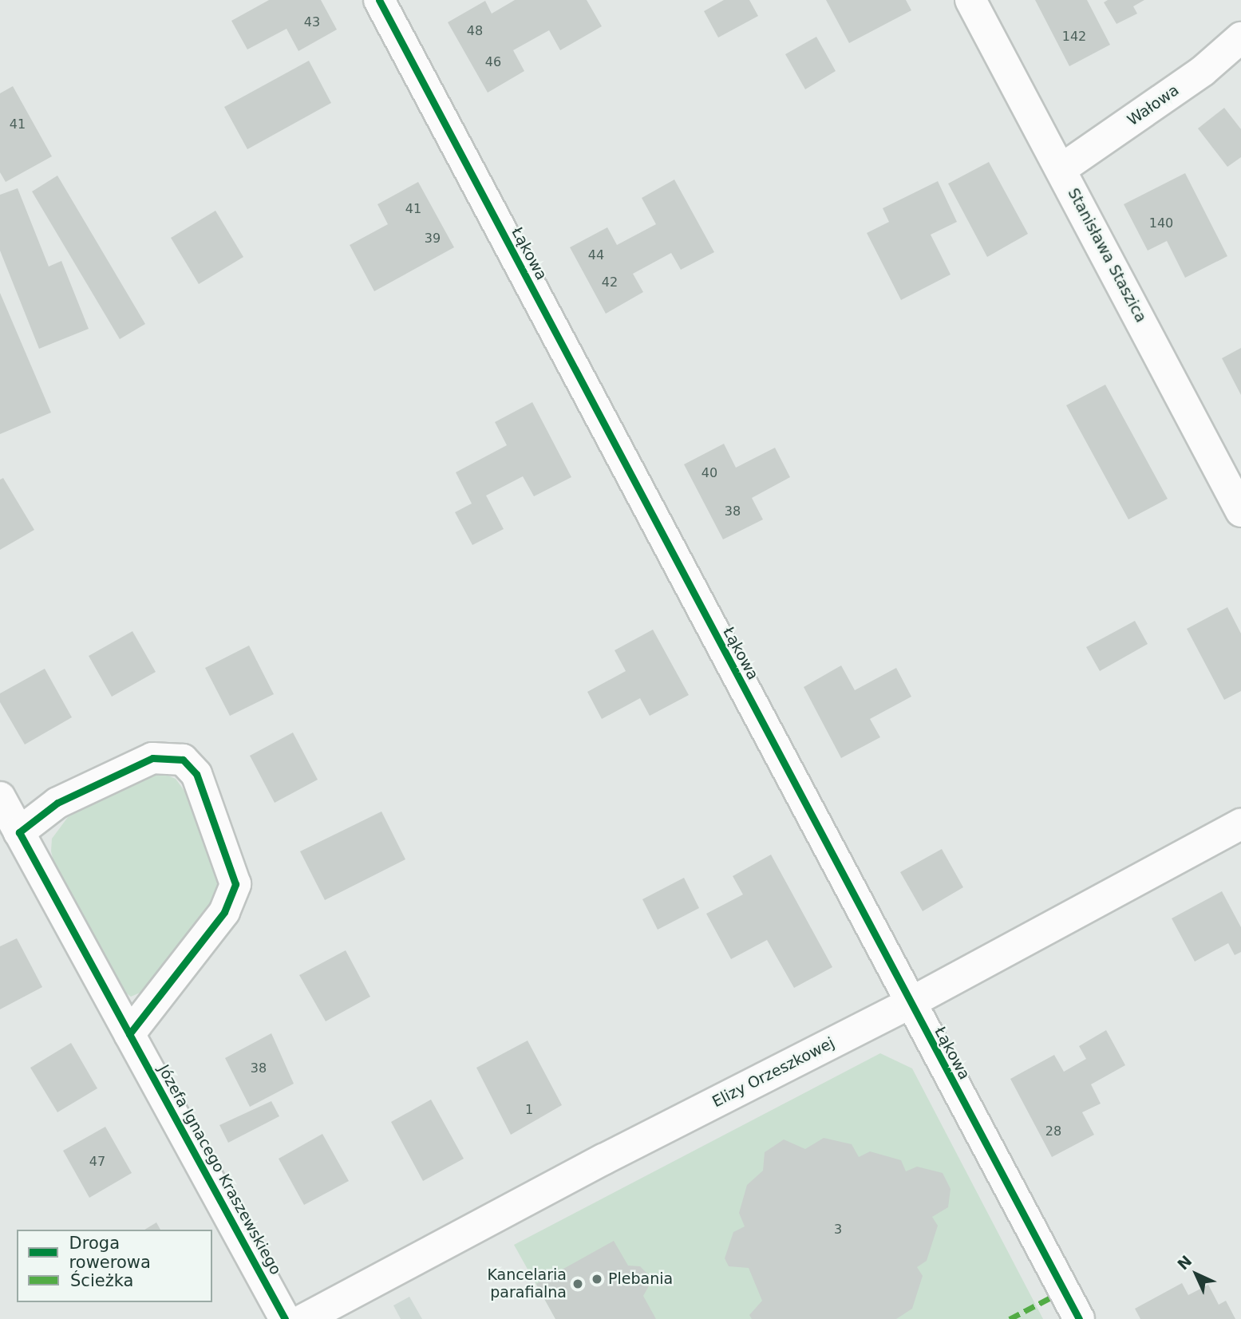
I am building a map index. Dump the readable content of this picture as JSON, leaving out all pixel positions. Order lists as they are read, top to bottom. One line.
{"streets":{"street":["Wałowa","Łąkowa","Stanisława Staszica","Elizy Orzeszkowej","Józefa Ignacego Kraszewskiego"]},"crossings":[["Wałowa","Stanisława Staszica"],["Łąkowa","Elizy Orzeszkowej"]],"places":["Plebania","Kancelaria parafialna"],"house_numbers":["43","48","142","46","41","41","140","39","44","42","40","38","38","1","28","47","3"],"legend":["Droga rowerowa","Ścieżka"],"north":"top left"}
